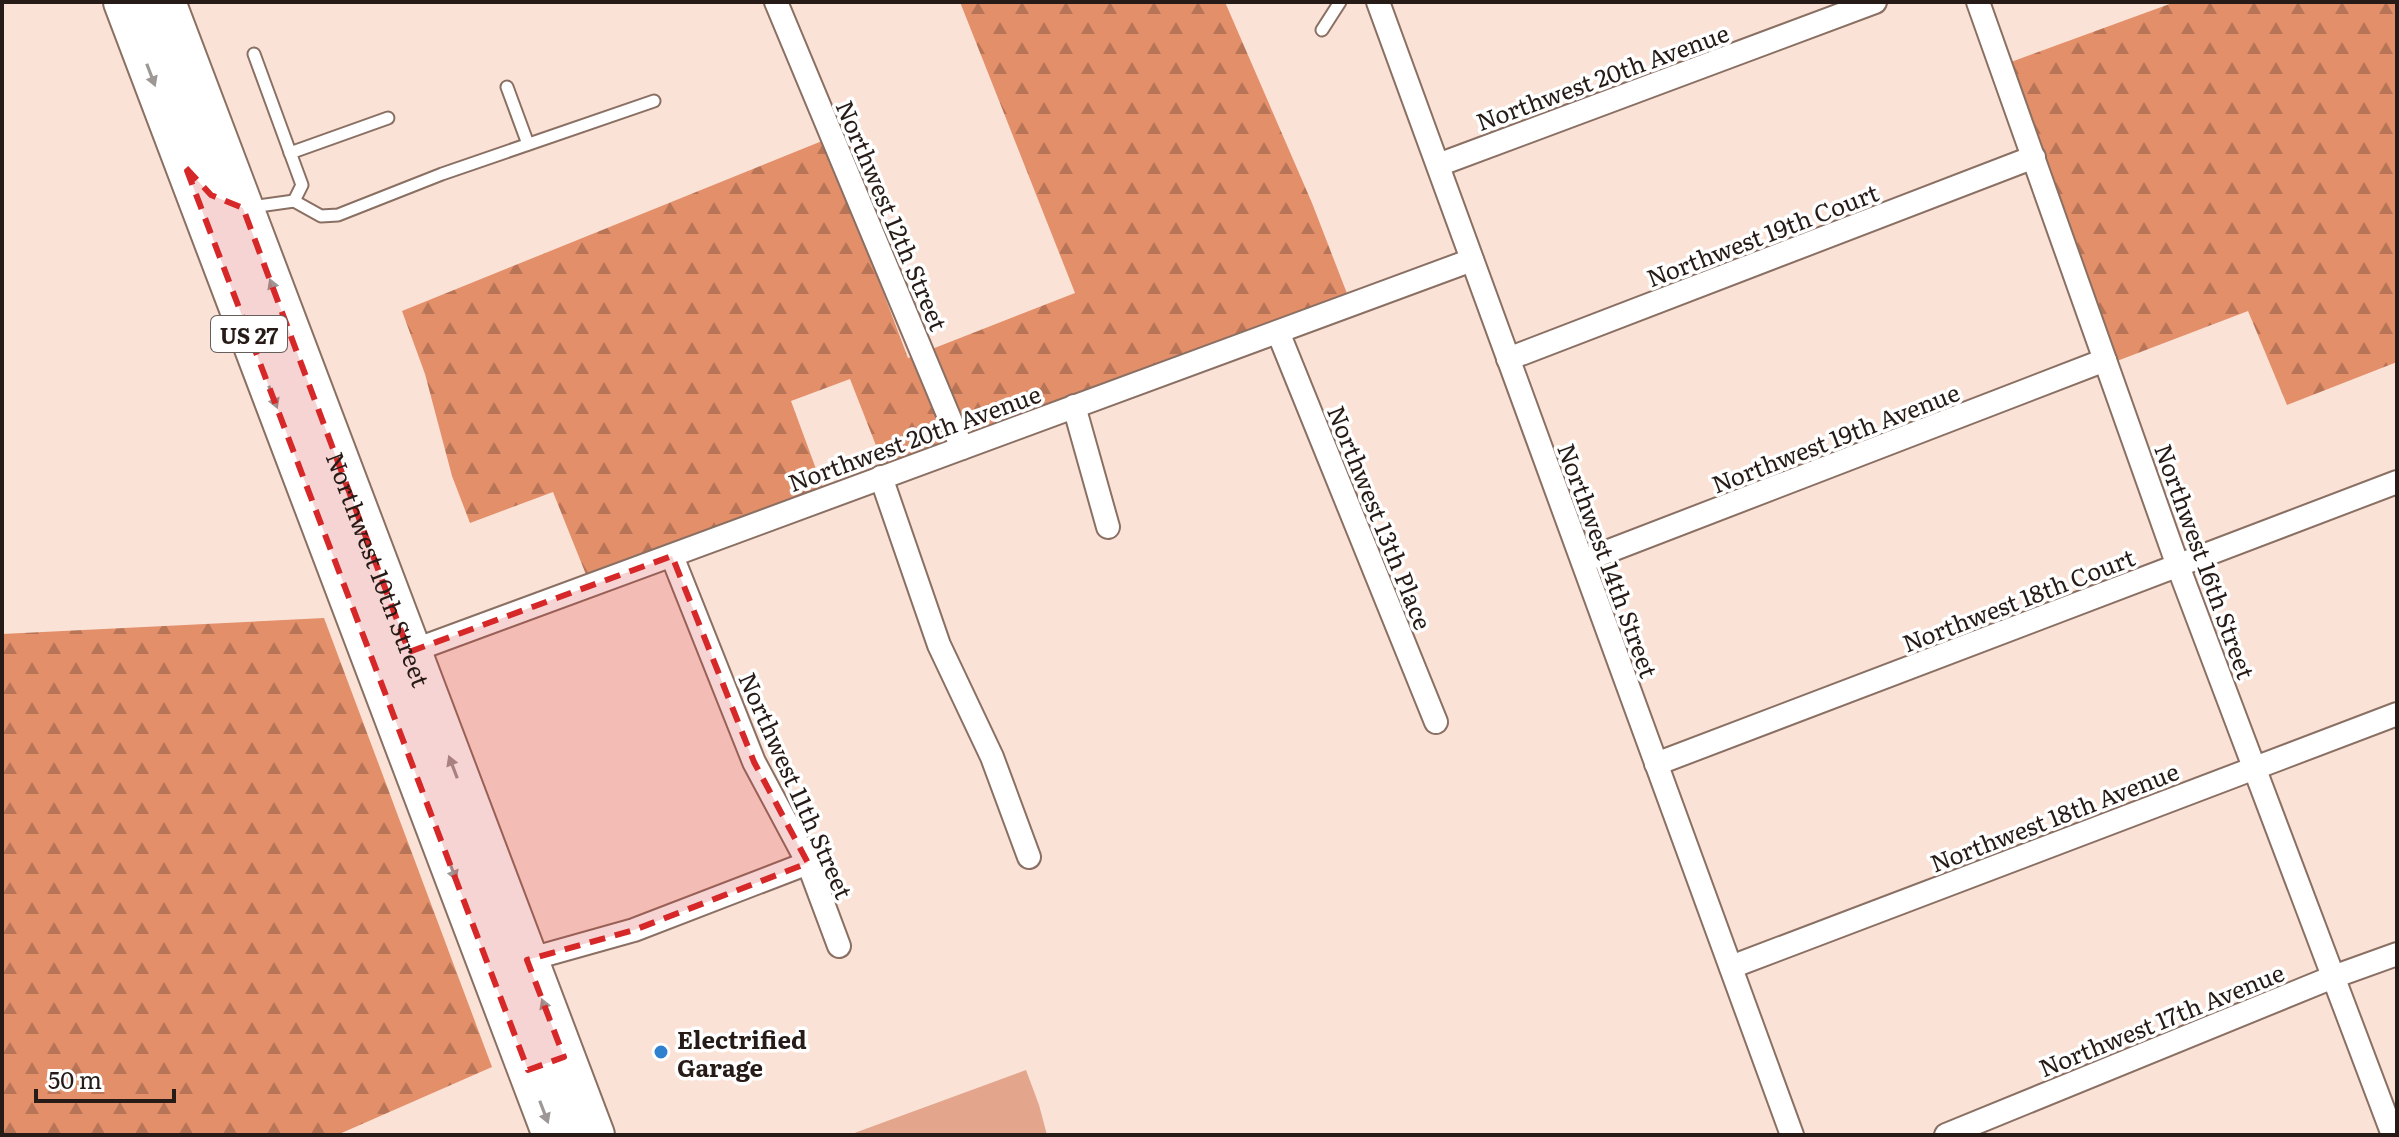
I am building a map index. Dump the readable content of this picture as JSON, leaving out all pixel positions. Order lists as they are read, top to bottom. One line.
{"streets":{"highway":["US 27","Northwest 10th Street"],"street":["Northwest 20th Avenue","Northwest 12th Street","Northwest 19th Court","Northwest 19th Avenue","Northwest 13th Place","Northwest 14th Street","Northwest 16th Street","Northwest 18th Court","Northwest 11th Street","Northwest 18th Avenue","Northwest 17th Avenue"]},"crossings":[["Northwest 20th Avenue","Northwest 12th Street"],["Northwest 20th Avenue","Northwest 13th Place"],["Northwest 20th Avenue","Northwest 14th Street"],["Northwest 20th Avenue","Northwest 10th Street"],["Northwest 20th Avenue","Northwest 11th Street"],["Northwest 19th Court","Northwest 14th Street"],["Northwest 19th Court","Northwest 16th Street"],["Northwest 19th Avenue","Northwest 14th Street"],["Northwest 19th Avenue","Northwest 16th Street"],["Northwest 14th Street","Northwest 18th Court"],["Northwest 14th Street","Northwest 18th Avenue"],["Northwest 16th Street","Northwest 18th Court"],["Northwest 16th Street","Northwest 18th Avenue"],["Northwest 16th Street","Northwest 17th Avenue"]],"places":["Electrified Garage"],"scale_bar":"50 m"}
